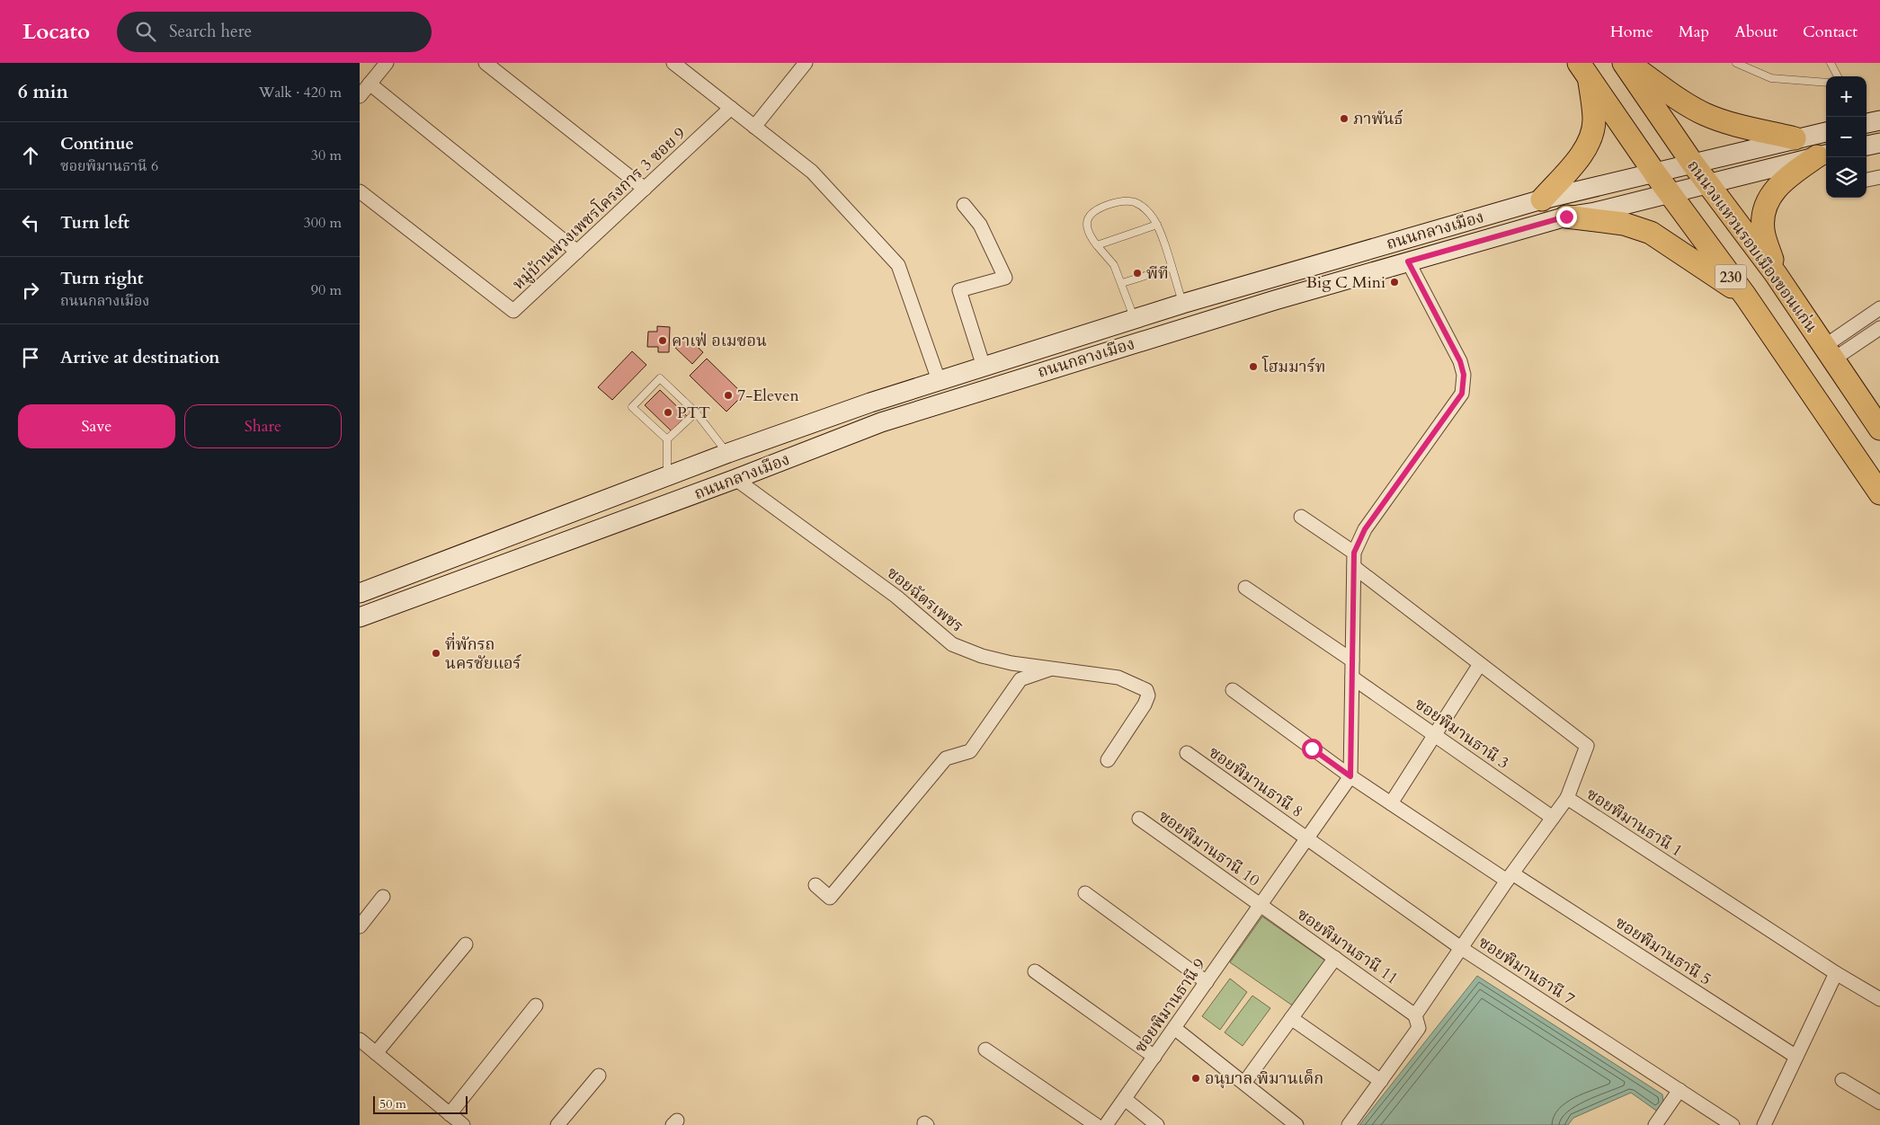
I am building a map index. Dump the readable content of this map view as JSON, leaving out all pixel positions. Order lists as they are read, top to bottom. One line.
{"streets":{"highway":["ถนนวงแหวนรอบเมืองขอนแก่น","230"],"main road":["ถนนกลางเมือง"],"street":["หมู่บ้านพวงเพชรโครงการ 3 ซอย 9","ซอยฉัตรเพชร","ซอยพิมานธานี 3","ซอยพิมานธานี 8","ซอยพิมานธานี 1","ซอยพิมานธานี 10","ซอยพิมานธานี 11","ซอยพิมานธานี 5","ซอยพิมานธานี 7","ซอยพิมานธานี 9"]},"crossings":[["ถนนกลางเมือง","ถนนวงแหวนรอบเมืองขอนแก่น"],["ถนนกลางเมือง","230"],["ถนนกลางเมือง","ซอยฉัตรเพชร"],["ซอยพิมานธานี 8","ซอยพิมานธานี 7"],["ซอยพิมานธานี 8","ซอยพิมานธานี 9"],["ซอยพิมานธานี 10","ซอยพิมานธานี 11"],["ซอยพิมานธานี 10","ซอยพิมานธานี 9"],["ซอยพิมานธานี 11","ซอยพิมานธานี 9"],["ซอยพิมานธานี 5","ซอยพิมานธานี 9"],["ซอยพิมานธานี 7","ซอยพิมานธานี 9"]],"places":["ภาพันธ์","พีที","Big C Mini","คาเฟ่ อเมซอน","โฮมมาร์ท","7-Eleven","PTT","ที่พักรถ นครชัยแอร์","อนุบาล พิมานเด็ก"],"scale_bar":"50 m","page":{"header":"Locato","search":"Search here","nav":["Home","Map","About","Contact"],"heading":["6 min","Walk · 420 m"],"map_buttons":["+","−"],"list":[["Continue","ซอยพิมานธานี 6","30 m"],["Turn left","300 m"],["Turn right","ถนนกลางเมือง","90 m"],"Arrive at destination"],"buttons":["Save","Share"],"scale":"50 m"}}
